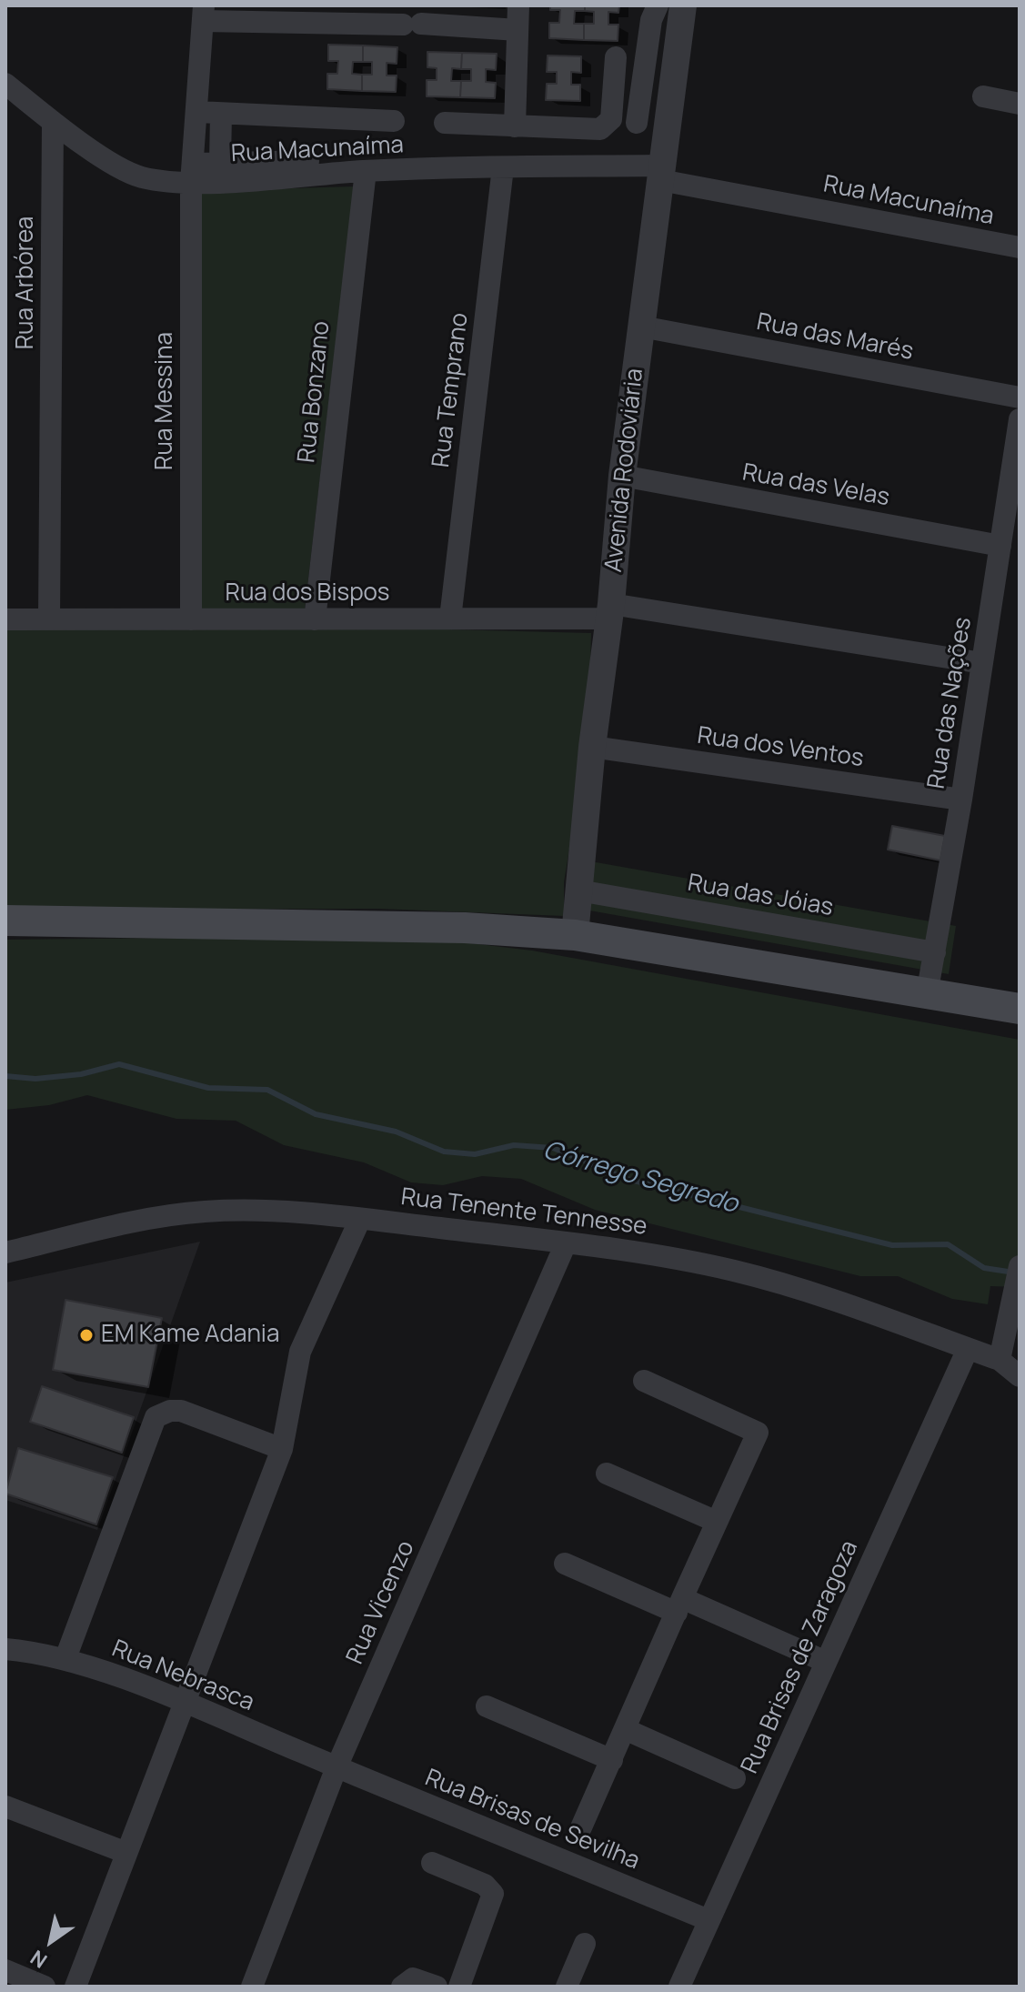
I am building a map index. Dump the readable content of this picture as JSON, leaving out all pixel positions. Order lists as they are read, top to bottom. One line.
{"streets":{"street":["Rua Macunaíma","Rua Arbórea","Rua das Marés","Rua Temprano","Rua Bonzano","Rua Messina","Avenida Rodoviária","Rua das Velas","Rua dos Bispos","Rua das Nações","Rua dos Ventos","Rua das Jóias","Rua Tenente Tennesse","Rua Vicenzo","Rua Brisas de Zaragoza","Rua Nebrasca","Rua Brisas de Sevilha"]},"crossings":[["Rua Macunaíma","Rua Arbórea"],["Rua Macunaíma","Rua Temprano"],["Rua Macunaíma","Rua Bonzano"],["Rua Macunaíma","Rua Messina"],["Rua Macunaíma","Avenida Rodoviária"],["Rua Arbórea","Rua dos Bispos"],["Rua das Marés","Avenida Rodoviária"],["Rua Temprano","Rua dos Bispos"],["Rua Bonzano","Rua dos Bispos"],["Rua Messina","Rua dos Bispos"],["Avenida Rodoviária","Rua das Velas"],["Avenida Rodoviária","Rua dos Bispos"],["Avenida Rodoviária","Rua dos Ventos"],["Avenida Rodoviária","Rua das Jóias"],["Rua das Velas","Rua das Nações"],["Rua dos Bispos","Rua das Nações"],["Rua das Nações","Rua dos Ventos"],["Rua das Nações","Rua das Jóias"],["Rua Tenente Tennesse","Rua Vicenzo"],["Rua Tenente Tennesse","Rua Brisas de Zaragoza"],["Rua Vicenzo","Rua Nebrasca"],["Rua Vicenzo","Rua Brisas de Sevilha"],["Rua Brisas de Zaragoza","Rua Brisas de Sevilha"],["Rua Nebrasca","Rua Brisas de Sevilha"]],"water":["Córrego Segredo"],"places":["EM Kame Adania"],"north":"bottom left"}
